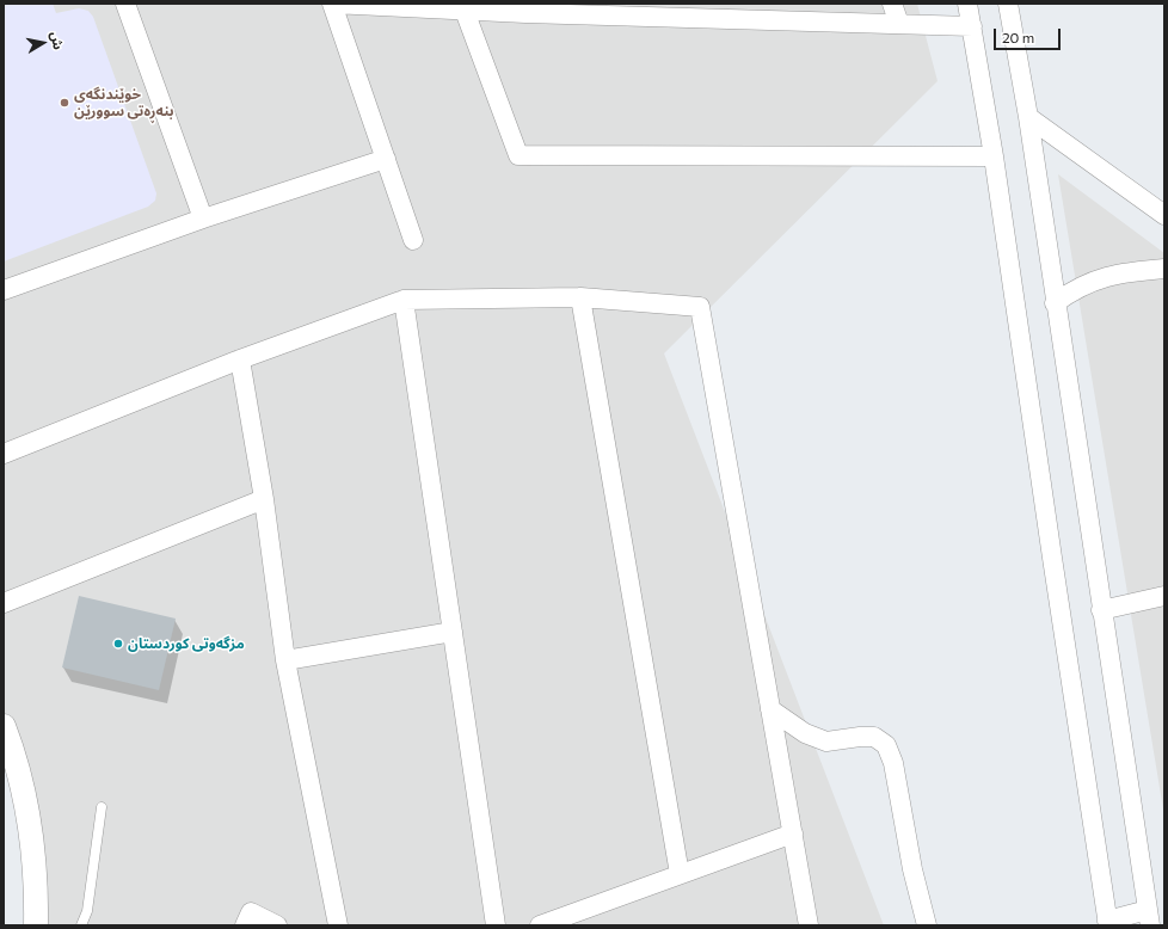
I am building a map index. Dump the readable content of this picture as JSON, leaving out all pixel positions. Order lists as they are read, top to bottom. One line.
{"places":["خوێندنگەی بنەڕەتی سوورێن","مزگەوتی کوردستان"],"scale_bar":"20 m","north":"right"}
